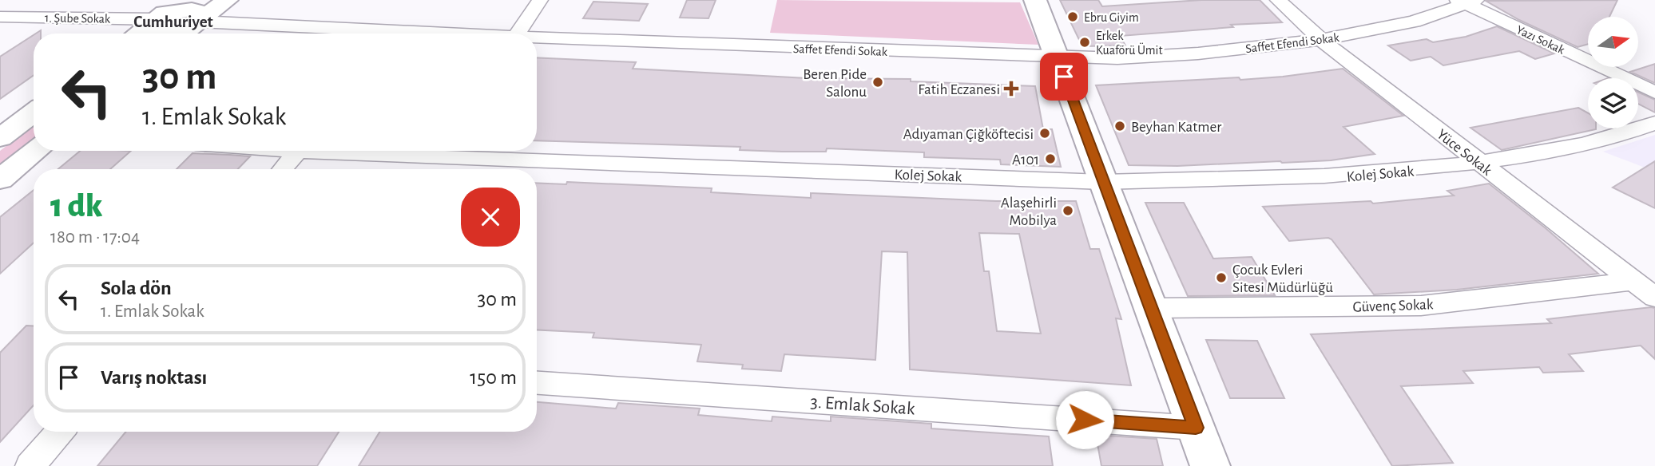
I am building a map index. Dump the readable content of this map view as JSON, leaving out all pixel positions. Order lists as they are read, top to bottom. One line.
{"streets":{"street":["1. Şube Sokak","Yazı Sokak","Saffet Efendi Sokak","Yüce Sokak","Kolej Sokak","Güvenç Sokak","3. Emlak Sokak"]},"crossings":[["Yazı Sokak","Saffet Efendi Sokak"],["Saffet Efendi Sokak","Yüce Sokak"],["Yüce Sokak","Kolej Sokak"],["Yüce Sokak","Güvenç Sokak"]],"districts":["Cumhuriyet"],"places":{"other":["Ebru Giyim","Erkek Kuaförü Ümit","Beren Pide Salonu","Beyhan Katmer","Adıyaman Çiğköftecisi","A101","Alaşehirli Mobilya","Çocuk Evleri Sitesi Müdürlüğü"],"health":["Fatih Eczanesi"]},"north":"right","page":{"turn":["30 m","1. Emlak Sokak"],"heading":["1 dk","180 m · 17:04"],"list":[{"name":"Sola dön","note":"1. Emlak Sokak","value":"30 m"},{"name":"Varış noktası","value":"150 m"}]}}
